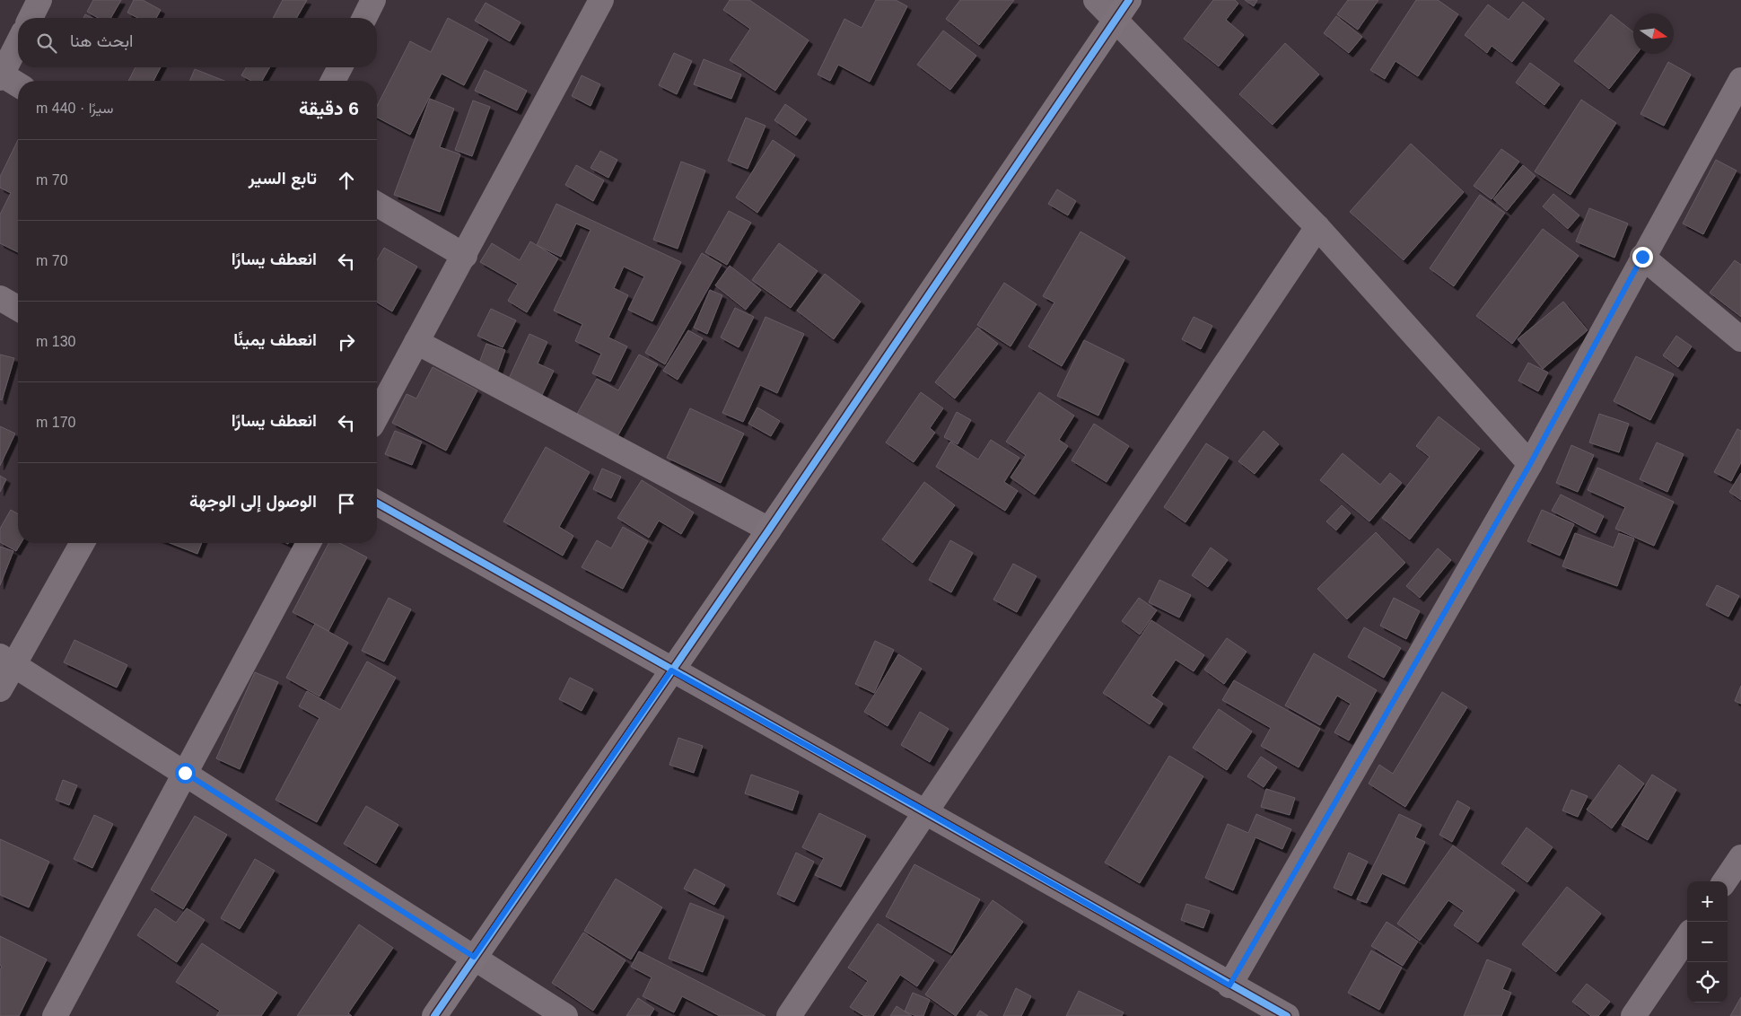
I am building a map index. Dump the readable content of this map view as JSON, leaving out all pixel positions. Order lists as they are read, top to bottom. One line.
{"north":"right","page":{"search":"ابحث هنا","heading":["6 دقيقة","سيرًا · 440 m"],"list":[["تابع السير","70 m"],["انعطف يسارًا","70 m"],["انعطف يمينًا","130 m"],["انعطف يسارًا","170 m"],"الوصول إلى الوجهة"],"map_buttons":["+","−"]}}
